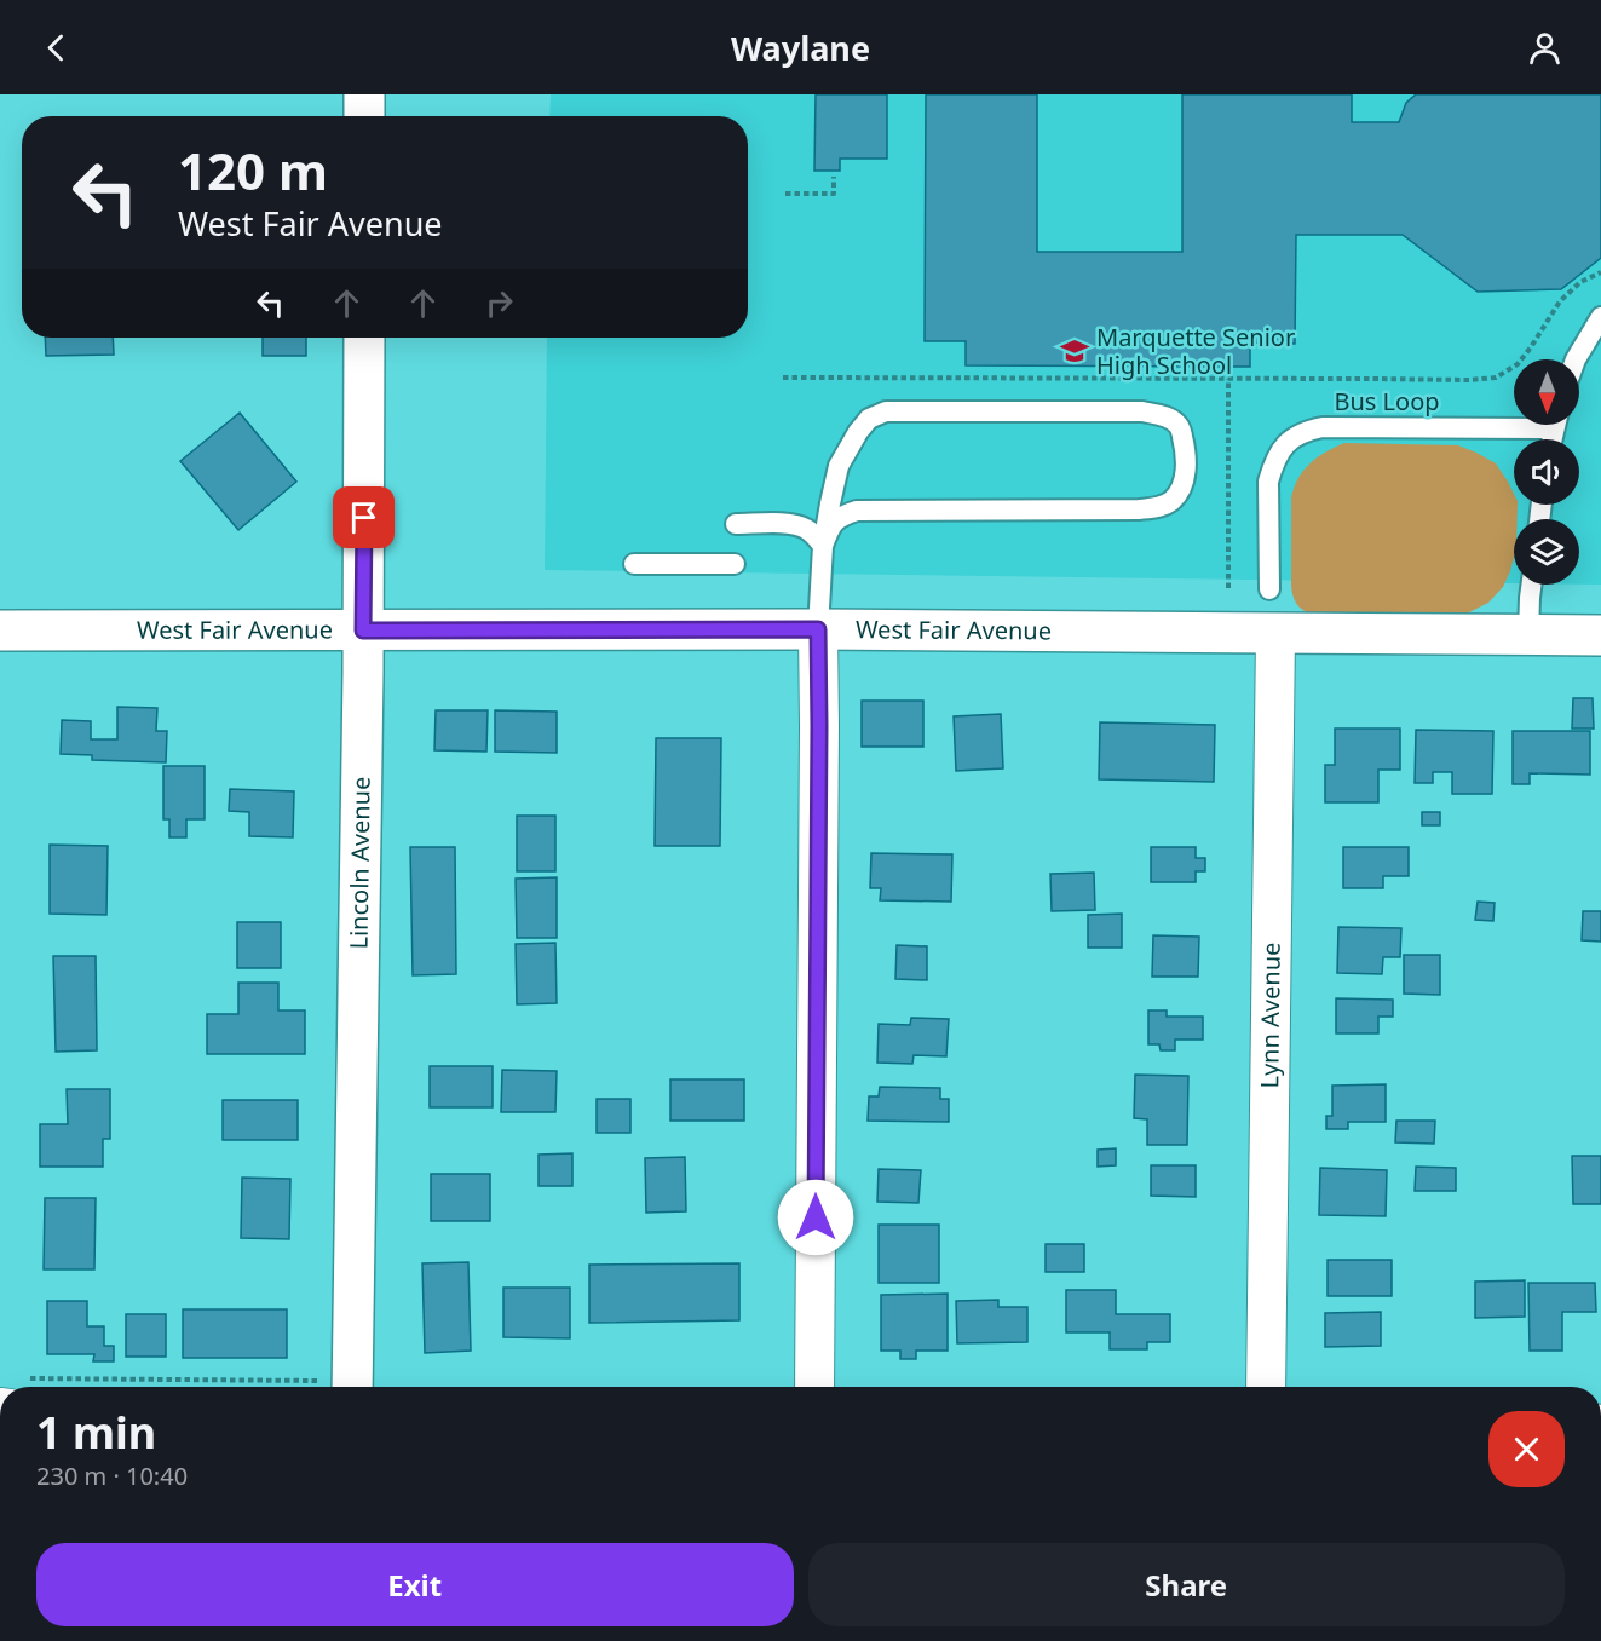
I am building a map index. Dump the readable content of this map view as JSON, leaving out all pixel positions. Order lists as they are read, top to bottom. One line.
{"streets":{"street":["West Fair Avenue","Lincoln Avenue","Lynn Avenue"],"lane":["Bus Loop"]},"crossings":[["West Fair Avenue","Lincoln Avenue"],["West Fair Avenue","Lynn Avenue"]],"places":{"school or university":["Marquette Senior High School"]},"north":"bottom","page":{"header":"Waylane","turn":["120 m","West Fair Avenue"],"heading":["1 min","230 m · 10:40"],"buttons":["Exit","Share"]}}
